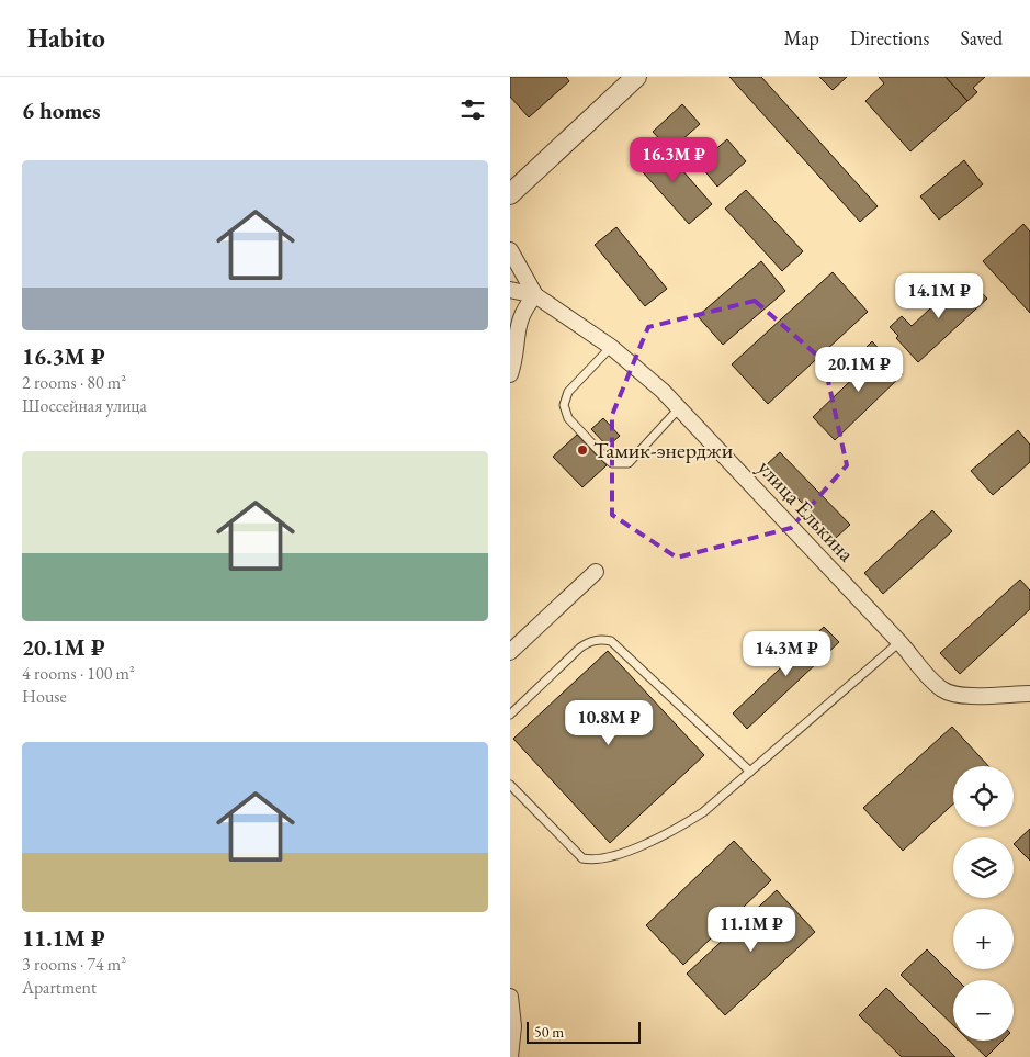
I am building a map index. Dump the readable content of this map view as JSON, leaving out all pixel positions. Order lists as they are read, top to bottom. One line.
{"streets":{"street":["улица Елькина"]},"places":["Тамик-энерджи"],"scale_bar":"50 m","page":{"header":"Habito","nav":["Map","Directions","Saved"],"heading":"6 homes","price":["16.3M ₽","14.1M ₽","20.1M ₽","14.3M ₽","10.8M ₽","11.1M ₽"],"list":[{"name":"16.3M ₽","note":"2 rooms · 80 m² · Шоссейная улица"},{"name":"20.1M ₽","note":"4 rooms · 100 m² · House"},{"name":"11.1M ₽","note":"3 rooms · 74 m² · Apartment"}],"map_buttons":["+","−"],"scale":"50 m"}}
